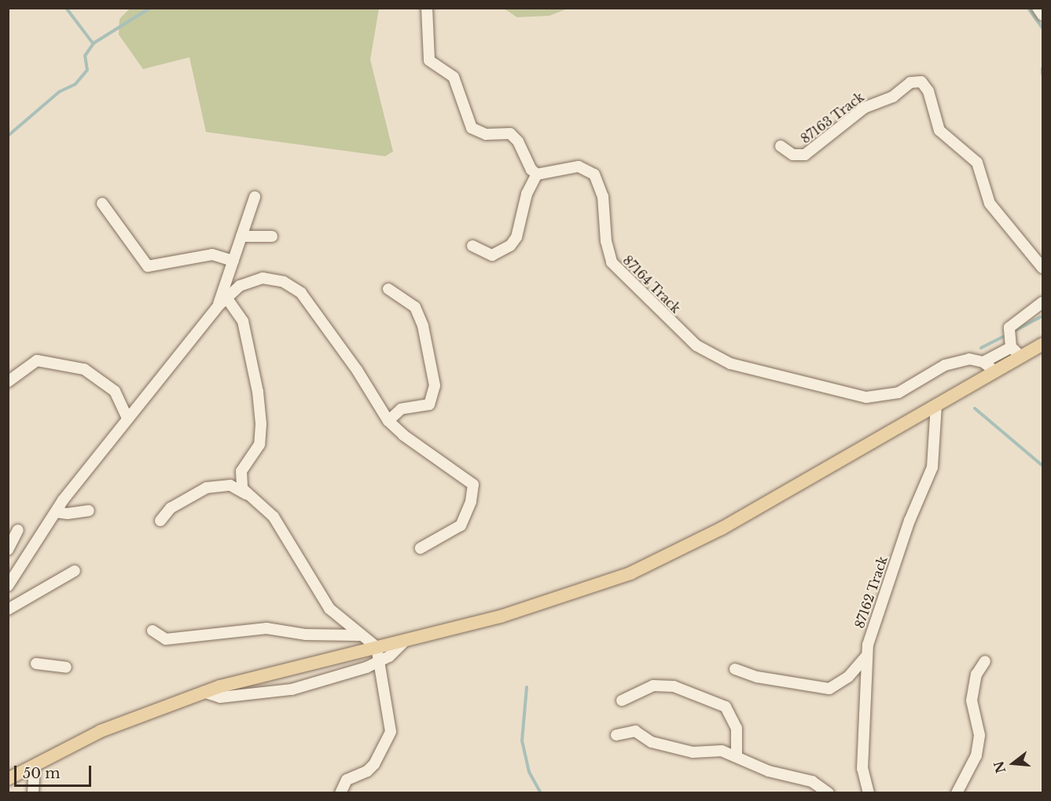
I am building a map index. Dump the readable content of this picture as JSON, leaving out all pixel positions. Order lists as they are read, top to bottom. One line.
{"streets":{"street":["87163 Track","87164 Track","87162 Track"]},"scale_bar":"50 m","north":"left"}
